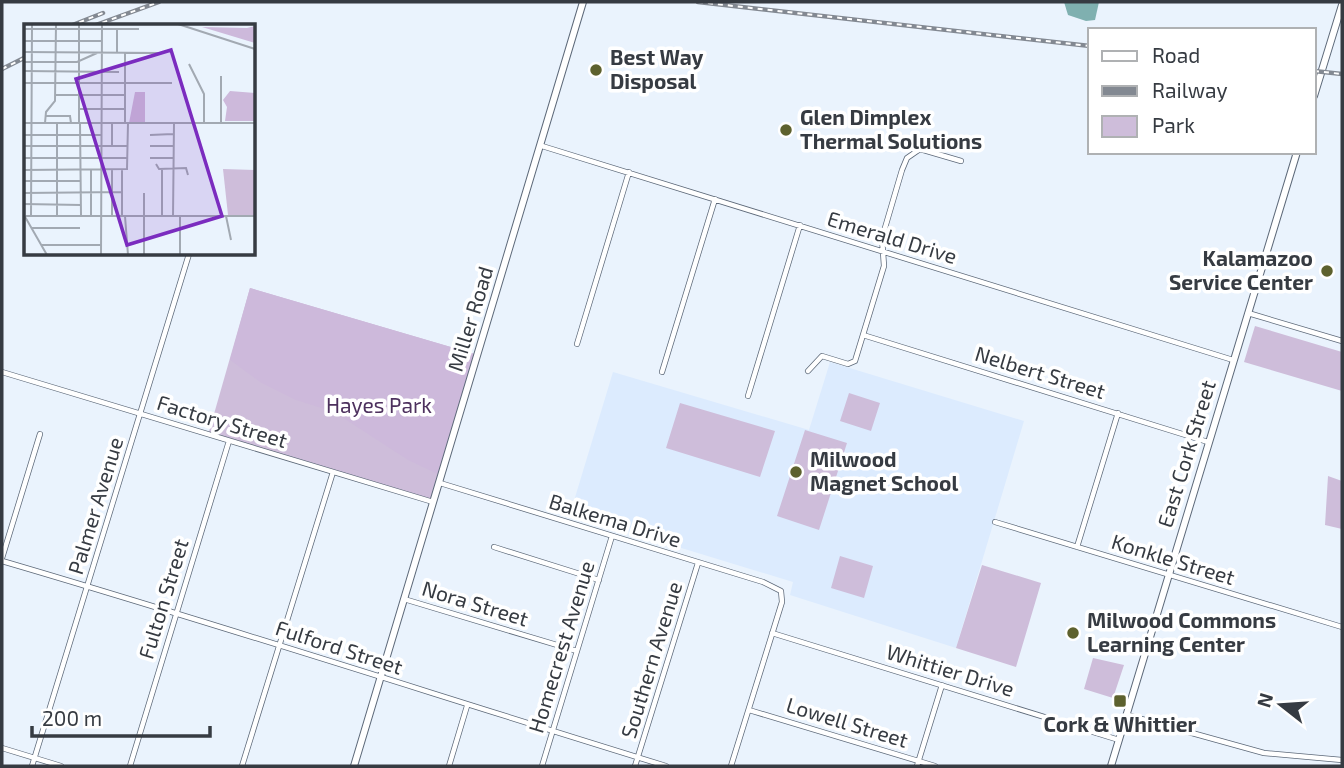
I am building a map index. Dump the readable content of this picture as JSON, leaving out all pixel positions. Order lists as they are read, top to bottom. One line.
{"streets":{"street":["Emerald Drive","Miller Road","Nelbert Street","Factory Street","East Cork Street","Palmer Avenue","Balkema Drive","Konkle Street","Fulton Street","Nora Street","Homecrest Avenue","Fulford Street","Southern Avenue","Whittier Drive","Lowell Street"]},"crossings":[["Emerald Drive","Miller Road"],["Emerald Drive","East Cork Street"],["Miller Road","Factory Street"],["Miller Road","Balkema Drive"],["Miller Road","Nora Street"],["Miller Road","Fulford Street"],["Nelbert Street","East Cork Street"],["Factory Street","Palmer Avenue"],["Factory Street","Fulton Street"],["East Cork Street","Konkle Street"],["East Cork Street","Whittier Drive"],["Palmer Avenue","Fulford Street"],["Balkema Drive","Homecrest Avenue"],["Balkema Drive","Southern Avenue"],["Balkema Drive","Whittier Drive"],["Fulton Street","Fulford Street"],["Nora Street","Homecrest Avenue"],["Homecrest Avenue","Fulford Street"],["Fulford Street","Southern Avenue"]],"parks":["Hayes Park"],"places":{"other":["Best Way Disposal","Glen Dimplex Thermal Solutions","Kalamazoo Service Center","Milwood Magnet School","Milwood Commons Learning Center"],"transit":["Cork & Whittier"]},"legend":["Road","Railway","Park"],"scale_bar":"200 m","north":"left"}
